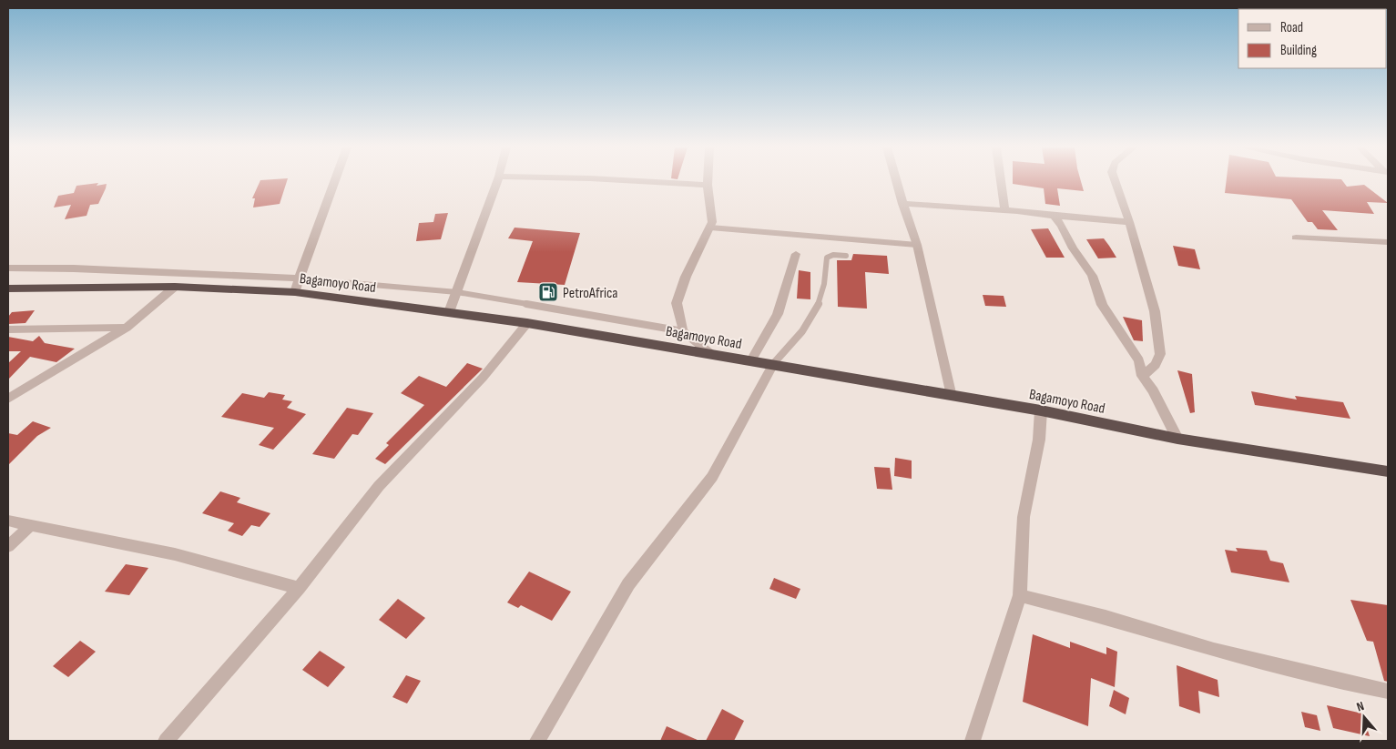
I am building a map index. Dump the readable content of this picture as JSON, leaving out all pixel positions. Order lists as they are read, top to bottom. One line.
{"streets":{"highway":["Bagamoyo Road"]},"places":{"fuel station":["PetroAfrica"]},"legend":["Road","Building"],"north":"top"}
